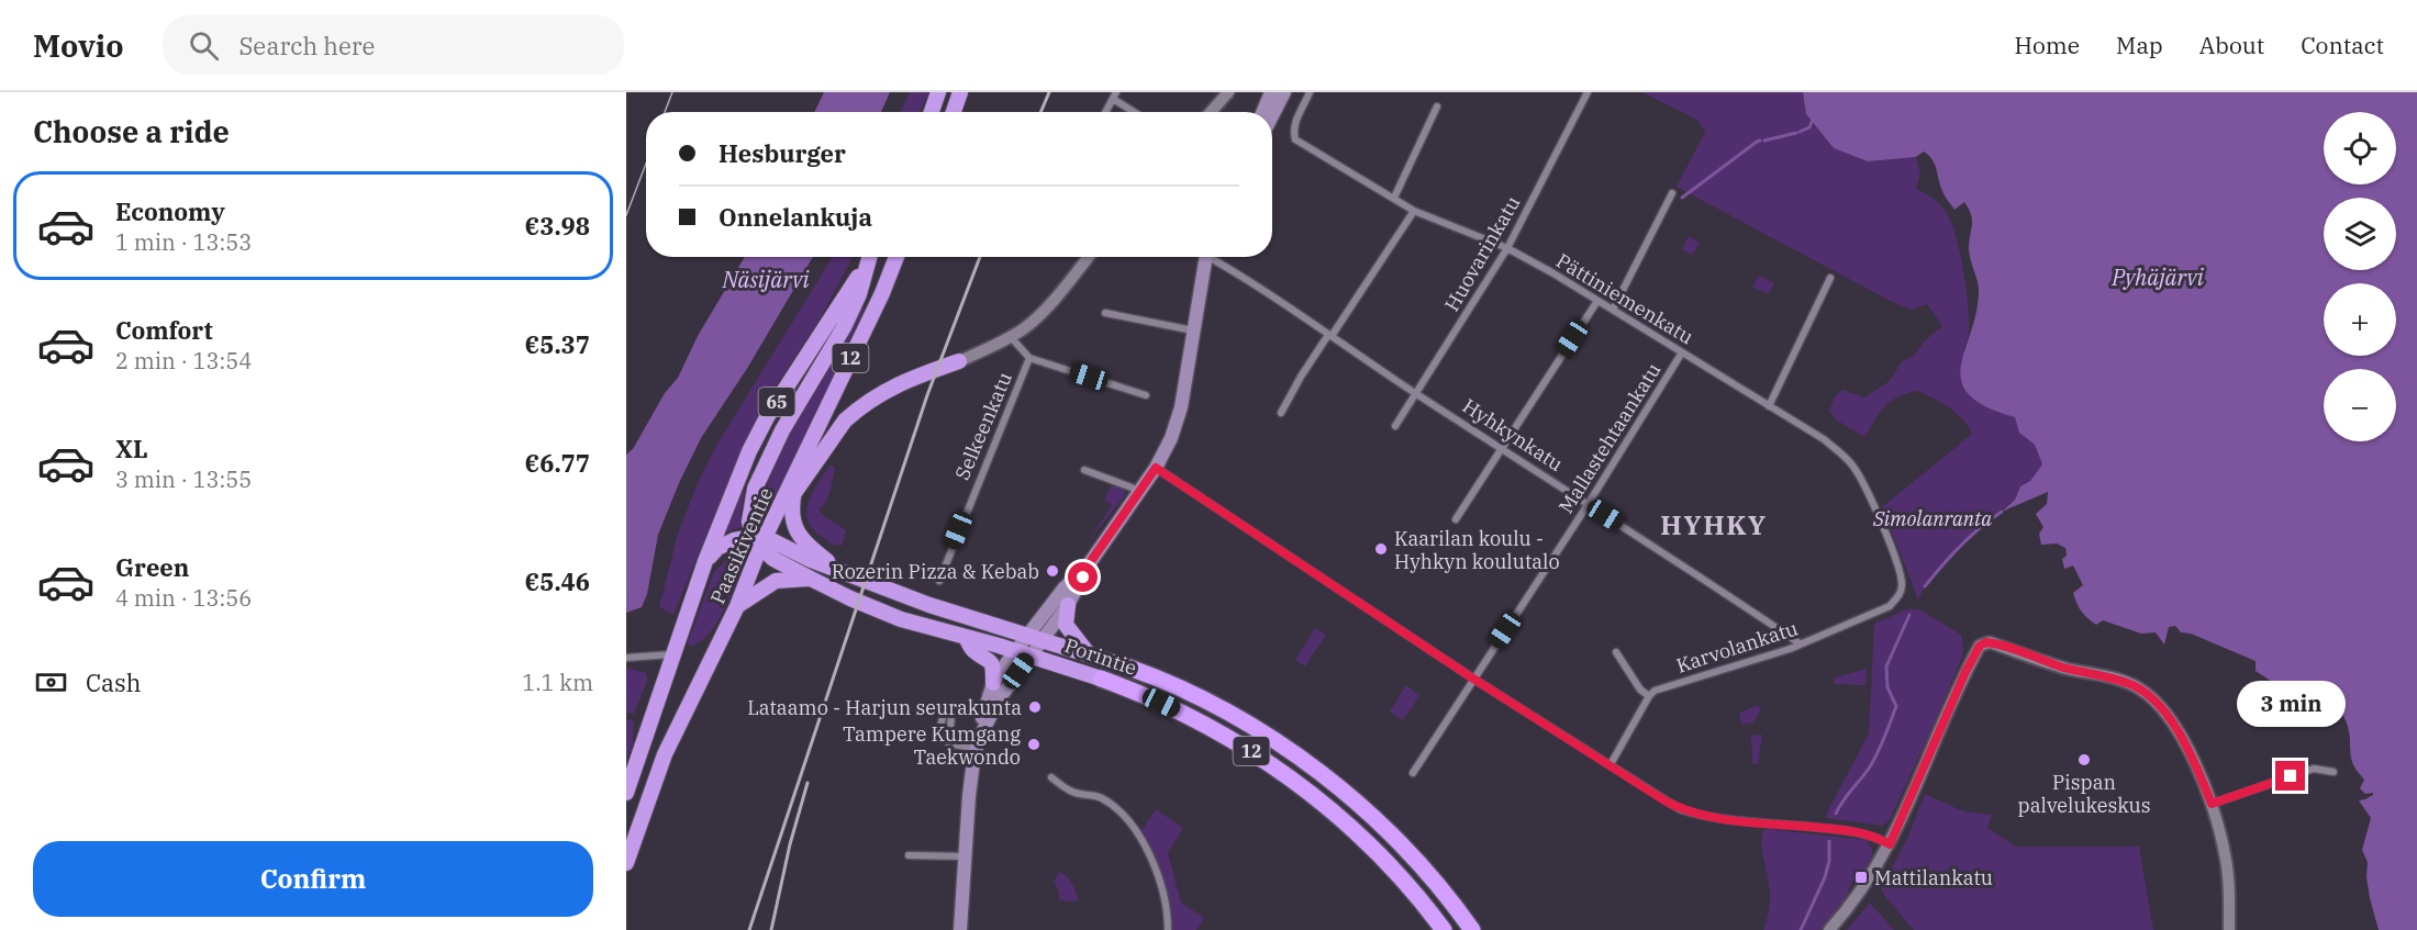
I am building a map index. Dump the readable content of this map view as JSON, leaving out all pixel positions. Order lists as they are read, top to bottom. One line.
{"streets":{"highway":["12","65","Paasikiventie","Porintie"],"street":["Huovarinkatu","Pättiniemenkatu","Selkeenkatu","Hyhkynkatu","Mallastehtaankatu","Karvolankatu"]},"crossings":[["Huovarinkatu","Pättiniemenkatu"],["Huovarinkatu","Hyhkynkatu"],["Pättiniemenkatu","Mallastehtaankatu"],["Pättiniemenkatu","Karvolankatu"],["12","Paasikiventie"],["12","Porintie"],["Hyhkynkatu","Mallastehtaankatu"],["Hyhkynkatu","Karvolankatu"],["Paasikiventie","Porintie"]],"districts":["HYHKY"],"water":["Pyhäjärvi","Näsijärvi"],"parks":["Simolanranta"],"places":{"other":["Kaarilan koulu - Hyhkyn koulutalo","Rozerin Pizza & Kebab","Lataamo - Harjun seurakunta","Tampere Kumgang Taekwondo","Pispan palvelukeskus"],"transit":["Mattilankatu"]},"page":{"header":"Movio","search":"Search here","nav":["Home","Map","About","Contact"],"heading":"Choose a ride","map_buttons":["+","−"],"banner":["Hesburger","Onnelankuja"],"list":[{"name":"Economy","note":"1 min · 13:53","value":"€3.98"},{"name":"Comfort","note":"2 min · 13:54","value":"€5.37"},{"name":"XL","note":"3 min · 13:55","value":"€6.77"},{"name":"Green","note":"4 min · 13:56","value":"€5.46"}],"pay":["Cash","1.1 km"],"bubble":"3 min","buttons":"Confirm"}}
